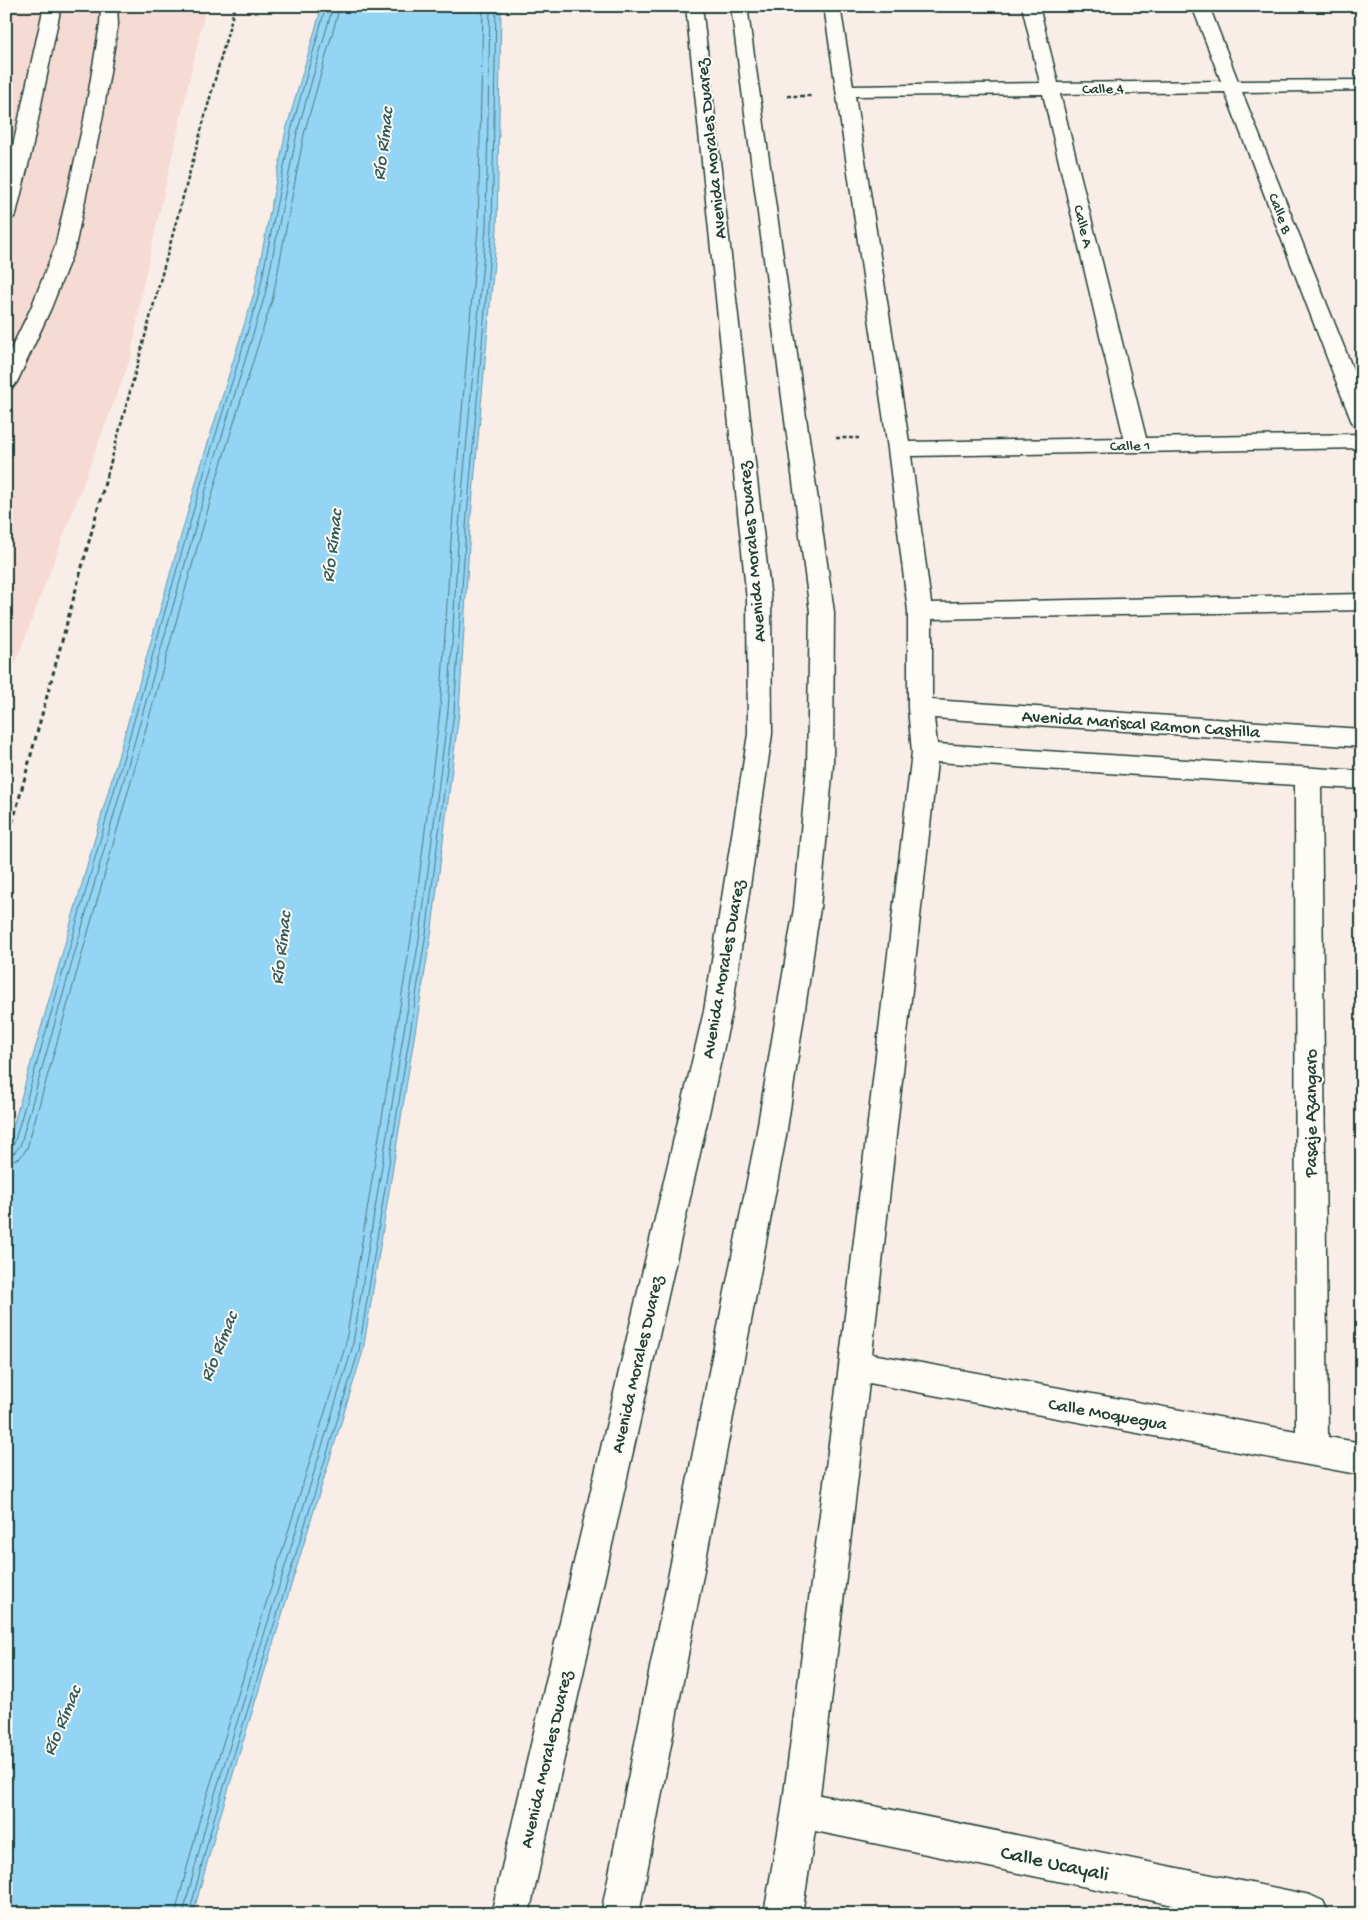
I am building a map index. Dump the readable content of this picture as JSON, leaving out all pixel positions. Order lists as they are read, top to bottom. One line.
{"streets":{"main road":["Calle 4","Avenida Morales Duarez","Calle B","Calle A","Calle 1","Avenida Mariscal Ramon Castilla","Pasaje Azangaro","Calle Moquegua","Calle Ucayali"]},"crossings":[["Calle 4","Calle B"],["Calle 4","Calle A"],["Calle A","Calle 1"],["Pasaje Azangaro","Calle Moquegua"]],"water":["Río Rímac"]}
